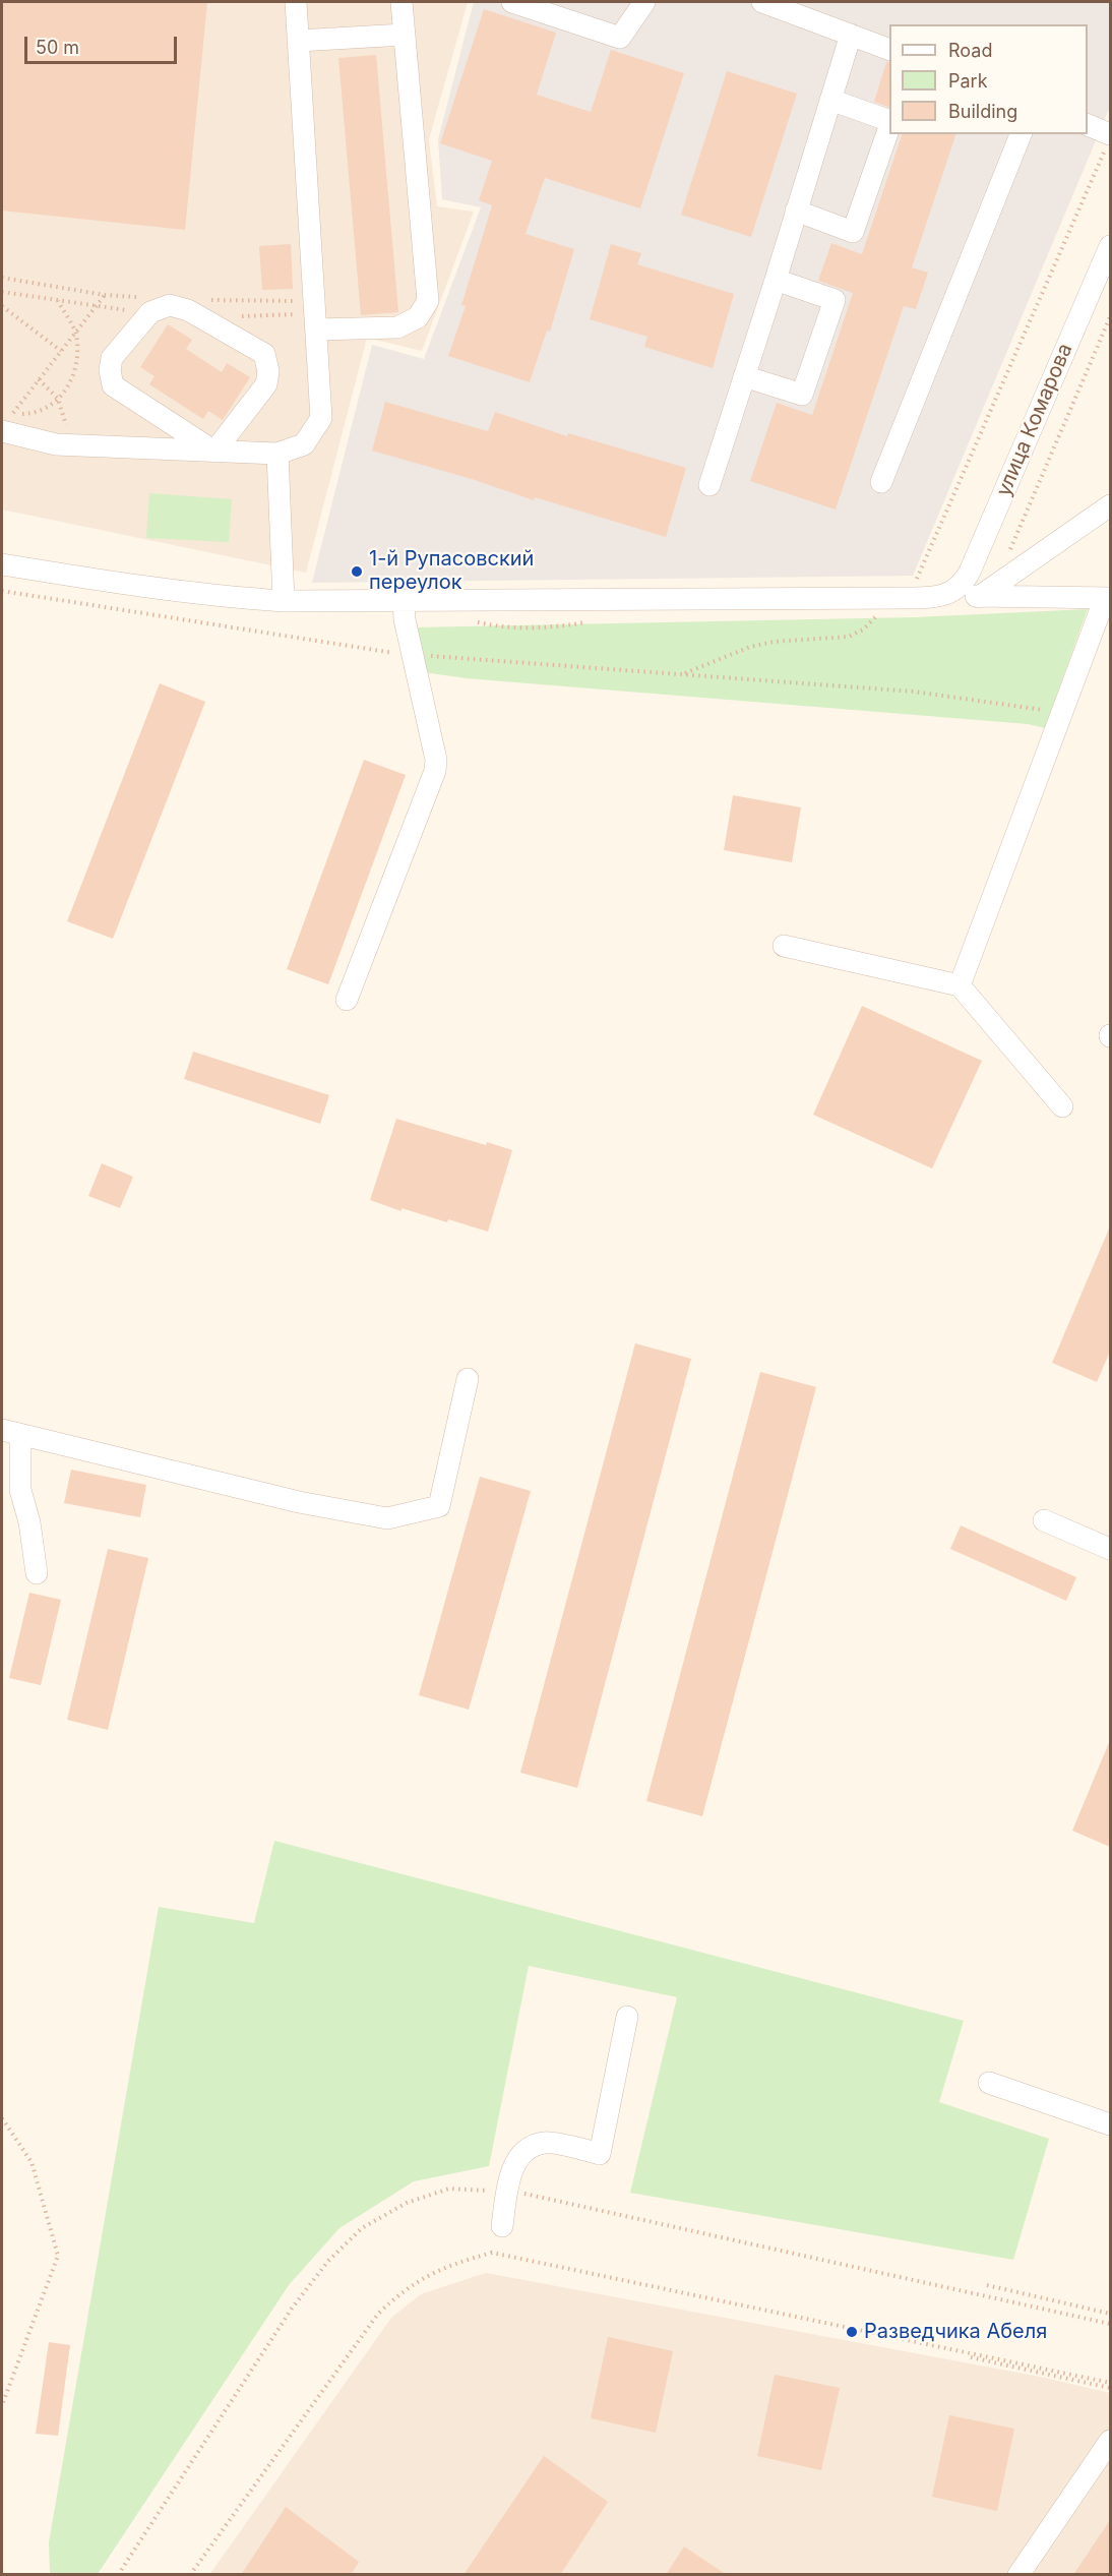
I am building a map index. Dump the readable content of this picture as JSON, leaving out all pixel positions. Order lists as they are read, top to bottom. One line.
{"streets":{"street":["улица Комарова"]},"places":["1-й Рупасовский переулок","Разведчика Абеля"],"legend":["Road","Park","Building"],"scale_bar":"50 m"}
